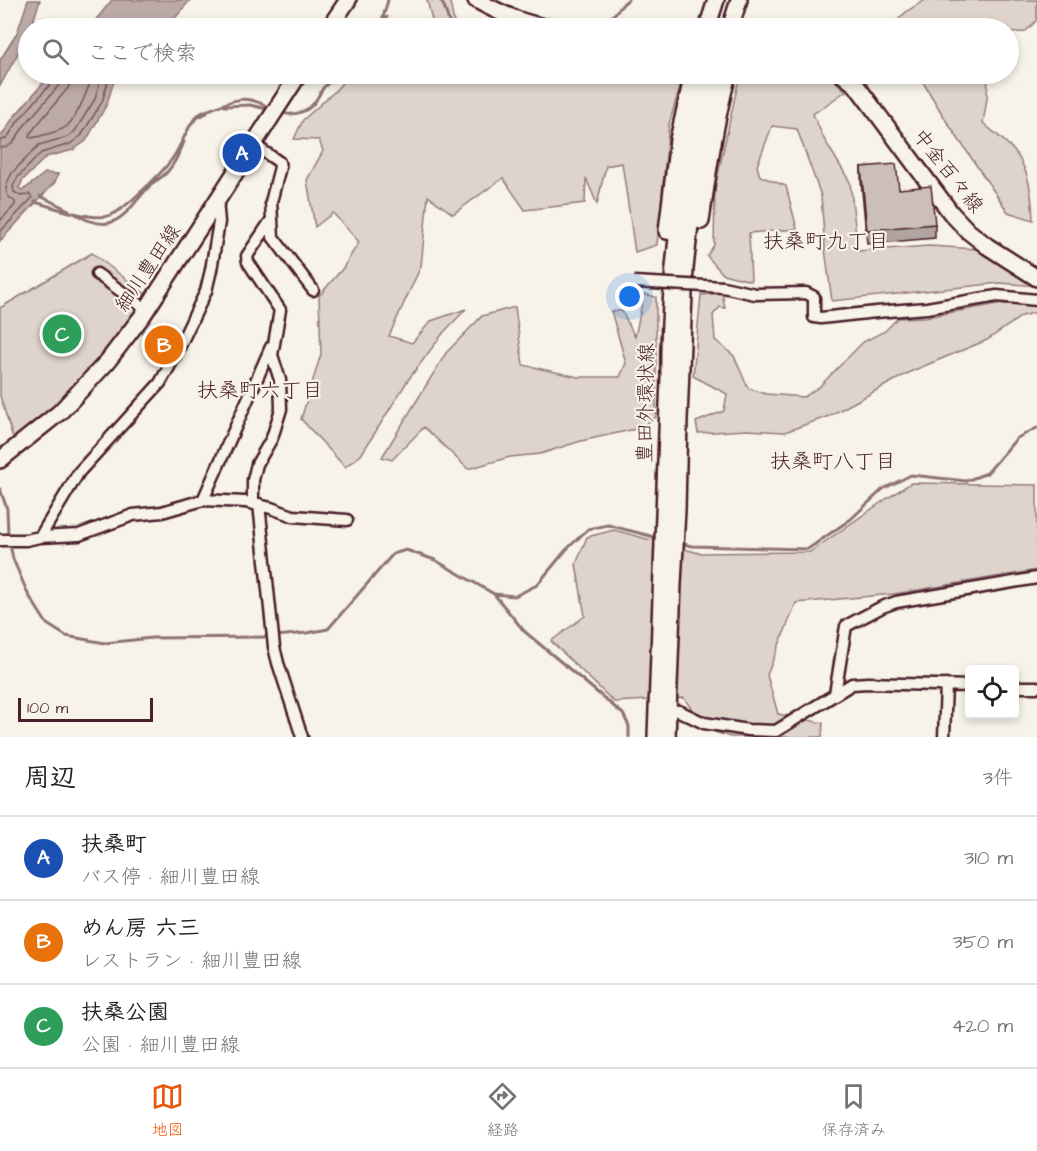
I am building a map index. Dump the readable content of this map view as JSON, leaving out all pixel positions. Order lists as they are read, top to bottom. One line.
{"streets":{"street":["中金百々線","細川豊田線","豊田外環状線"]},"districts":["扶桑町九丁目","扶桑町六丁目","扶桑町八丁目"],"scale_bar":"100 m","page":{"search":"ここで検索","pins":["A","C","B"],"scale":"100 m","heading":["周辺","3件"],"list":[{"mark":"A","name":"扶桑町","note":"バス停 · 細川豊田線","value":"310 m"},{"mark":"B","name":"めん房 六三","note":"レストラン · 細川豊田線","value":"350 m"},{"mark":"C","name":"扶桑公園","note":"公園 · 細川豊田線","value":"420 m"}],"nav":["地図","経路","保存済み"]}}
